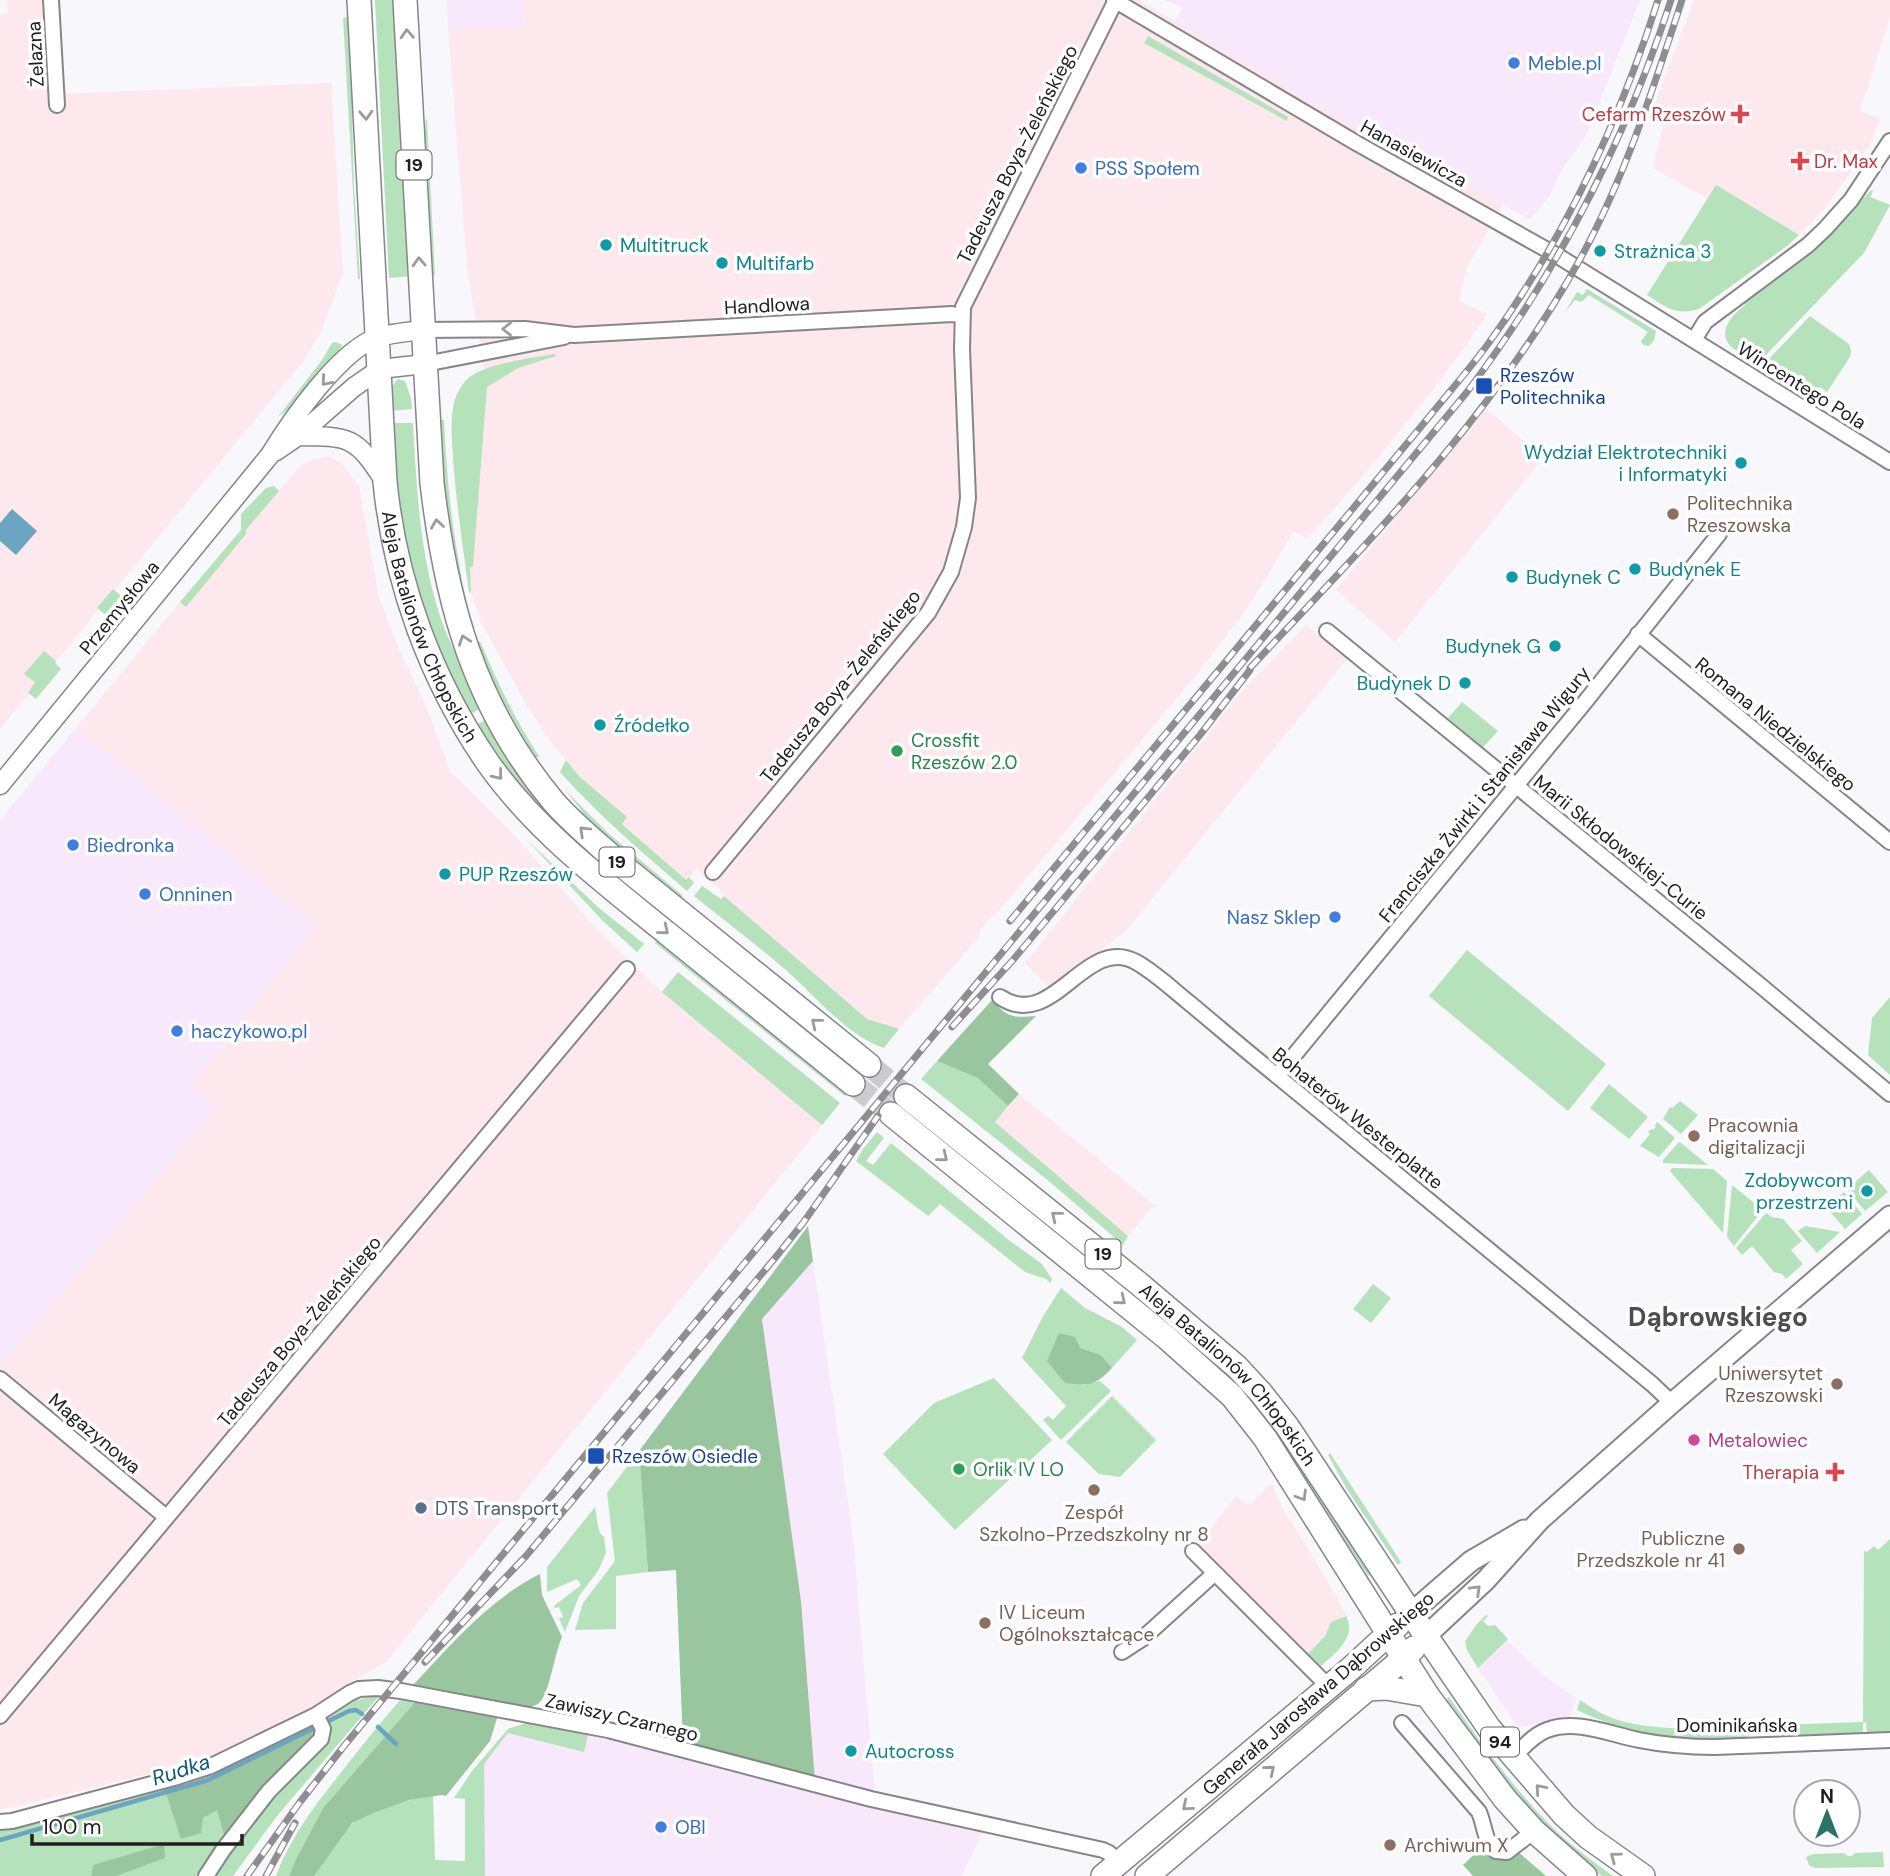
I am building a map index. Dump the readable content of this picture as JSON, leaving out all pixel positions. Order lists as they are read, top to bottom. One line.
{"streets":{"main road":["19","Aleja Batalionów Chłopskich","Generała Jarosława Dąbrowskiego","94"],"street":["Żelazna","Hanasiewicza","Tadeusza Boya-Żeleńskiego","Handlowa","Wincentego Pola","Przemysłowa","Romana Niedzielskiego","Franciszka Żwirki i Stanisława Wigury","Marii Skłodowskiej-Curie","Bohaterów Westerplatte","Magazynowa","Zawiszy Czarnego","Dominikańska"]},"crossings":[["Hanasiewicza","Tadeusza Boya-Żeleńskiego"],["Hanasiewicza","Wincentego Pola"],["Tadeusza Boya-Żeleńskiego","Handlowa"],["Tadeusza Boya-Żeleńskiego","Magazynowa"],["19","Aleja Batalionów Chłopskich"],["19","Generała Jarosława Dąbrowskiego"],["19","94"],["Handlowa","Aleja Batalionów Chłopskich"],["Przemysłowa","Aleja Batalionów Chłopskich"],["Aleja Batalionów Chłopskich","Generała Jarosława Dąbrowskiego"],["Aleja Batalionów Chłopskich","94"],["Romana Niedzielskiego","Franciszka Żwirki i Stanisława Wigury"],["Franciszka Żwirki i Stanisława Wigury","Marii Skłodowskiej-Curie"],["Franciszka Żwirki i Stanisława Wigury","Bohaterów Westerplatte"],["Bohaterów Westerplatte","Generała Jarosława Dąbrowskiego"],["Generała Jarosława Dąbrowskiego","Zawiszy Czarnego"],["Generała Jarosława Dąbrowskiego","94"],["Dominikańska","94"]],"districts":["Dąbrowskiego"],"water":["Rudka"],"places":{"other":["Meble.pl","PSS Społem","Multitruck","Strażnica 3","Multifarb","Wydział Elektrotechniki i Informatyki","Politechnika Rzeszowska","Budynek E","Budynek C","Budynek G","Budynek D","Źródełko","Crossfit Rzeszów 2.0","Biedronka","PUP Rzeszów","Onninen","Nasz Sklep","haczykowo.pl","Pracownia digitalizacji","Zdobywcom przestrzeni","Uniwersytet Rzeszowski","Metalowiec","Orlik IV LO","Zespół Szkolno-Przedszkolny nr 8","DTS Transport","Publiczne Przedszkole nr 41","IV Liceum Ogólnokształcące","Autocross","OBI","Archiwum X"],"health":["Cefarm Rzeszów","Dr. Max","Therapia"],"transit":["Rzeszów Politechnika","Rzeszów Osiedle"]},"scale_bar":"100 m","north":"top"}
